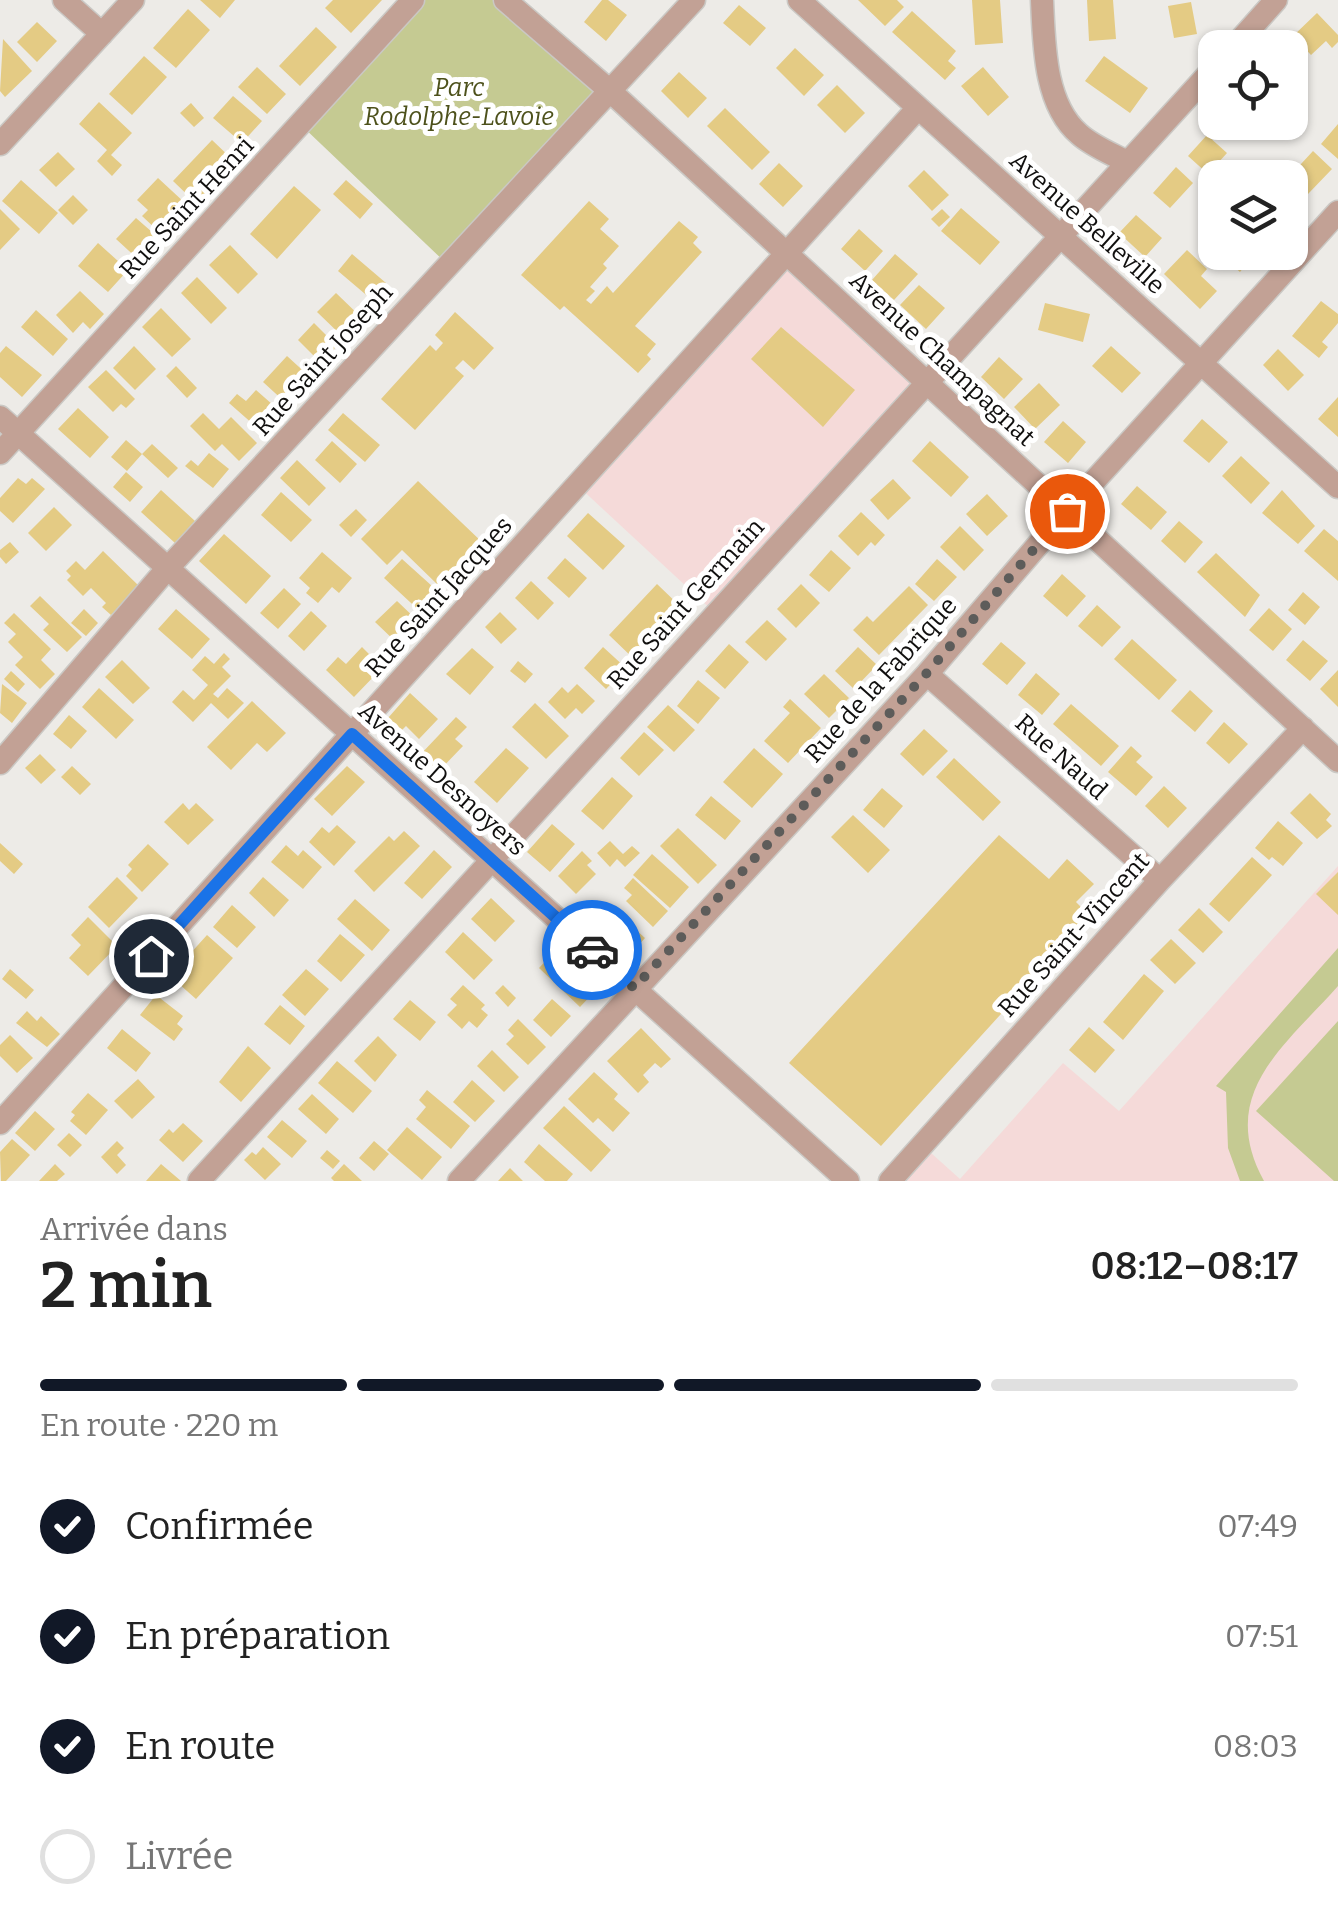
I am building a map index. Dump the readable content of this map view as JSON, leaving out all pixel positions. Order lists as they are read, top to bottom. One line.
{"streets":{"street":["Rue Saint Henri","Avenue Belleville","Avenue Champagnat","Rue Saint Joseph","Rue Saint Jacques","Rue Saint Germain","Rue de la Fabrique","Rue Naud","Avenue Desnoyers","Rue Saint-Vincent"]},"crossings":[["Rue Saint Henri","Avenue Desnoyers"],["Avenue Belleville","Rue Saint Jacques"],["Avenue Belleville","Rue Saint Germain"],["Avenue Belleville","Rue de la Fabrique"],["Avenue Champagnat","Rue Saint Joseph"],["Avenue Champagnat","Rue Saint Jacques"],["Avenue Champagnat","Rue Saint Germain"],["Avenue Champagnat","Rue de la Fabrique"],["Avenue Champagnat","Rue Saint-Vincent"],["Rue Saint Joseph","Avenue Desnoyers"],["Rue Saint Jacques","Avenue Desnoyers"],["Rue Saint Germain","Avenue Desnoyers"],["Rue de la Fabrique","Rue Naud"],["Rue de la Fabrique","Avenue Desnoyers"],["Rue Naud","Rue Saint-Vincent"]],"parks":["Parc Rodolphe-Lavoie"],"page":{"heading":["2 min","Arrivée dans","08:12–08:17"],"bar":"En route · 220 m","list":[["Confirmée","07:49"],["En préparation","07:51"],["En route","08:03"],"Livrée"]}}
